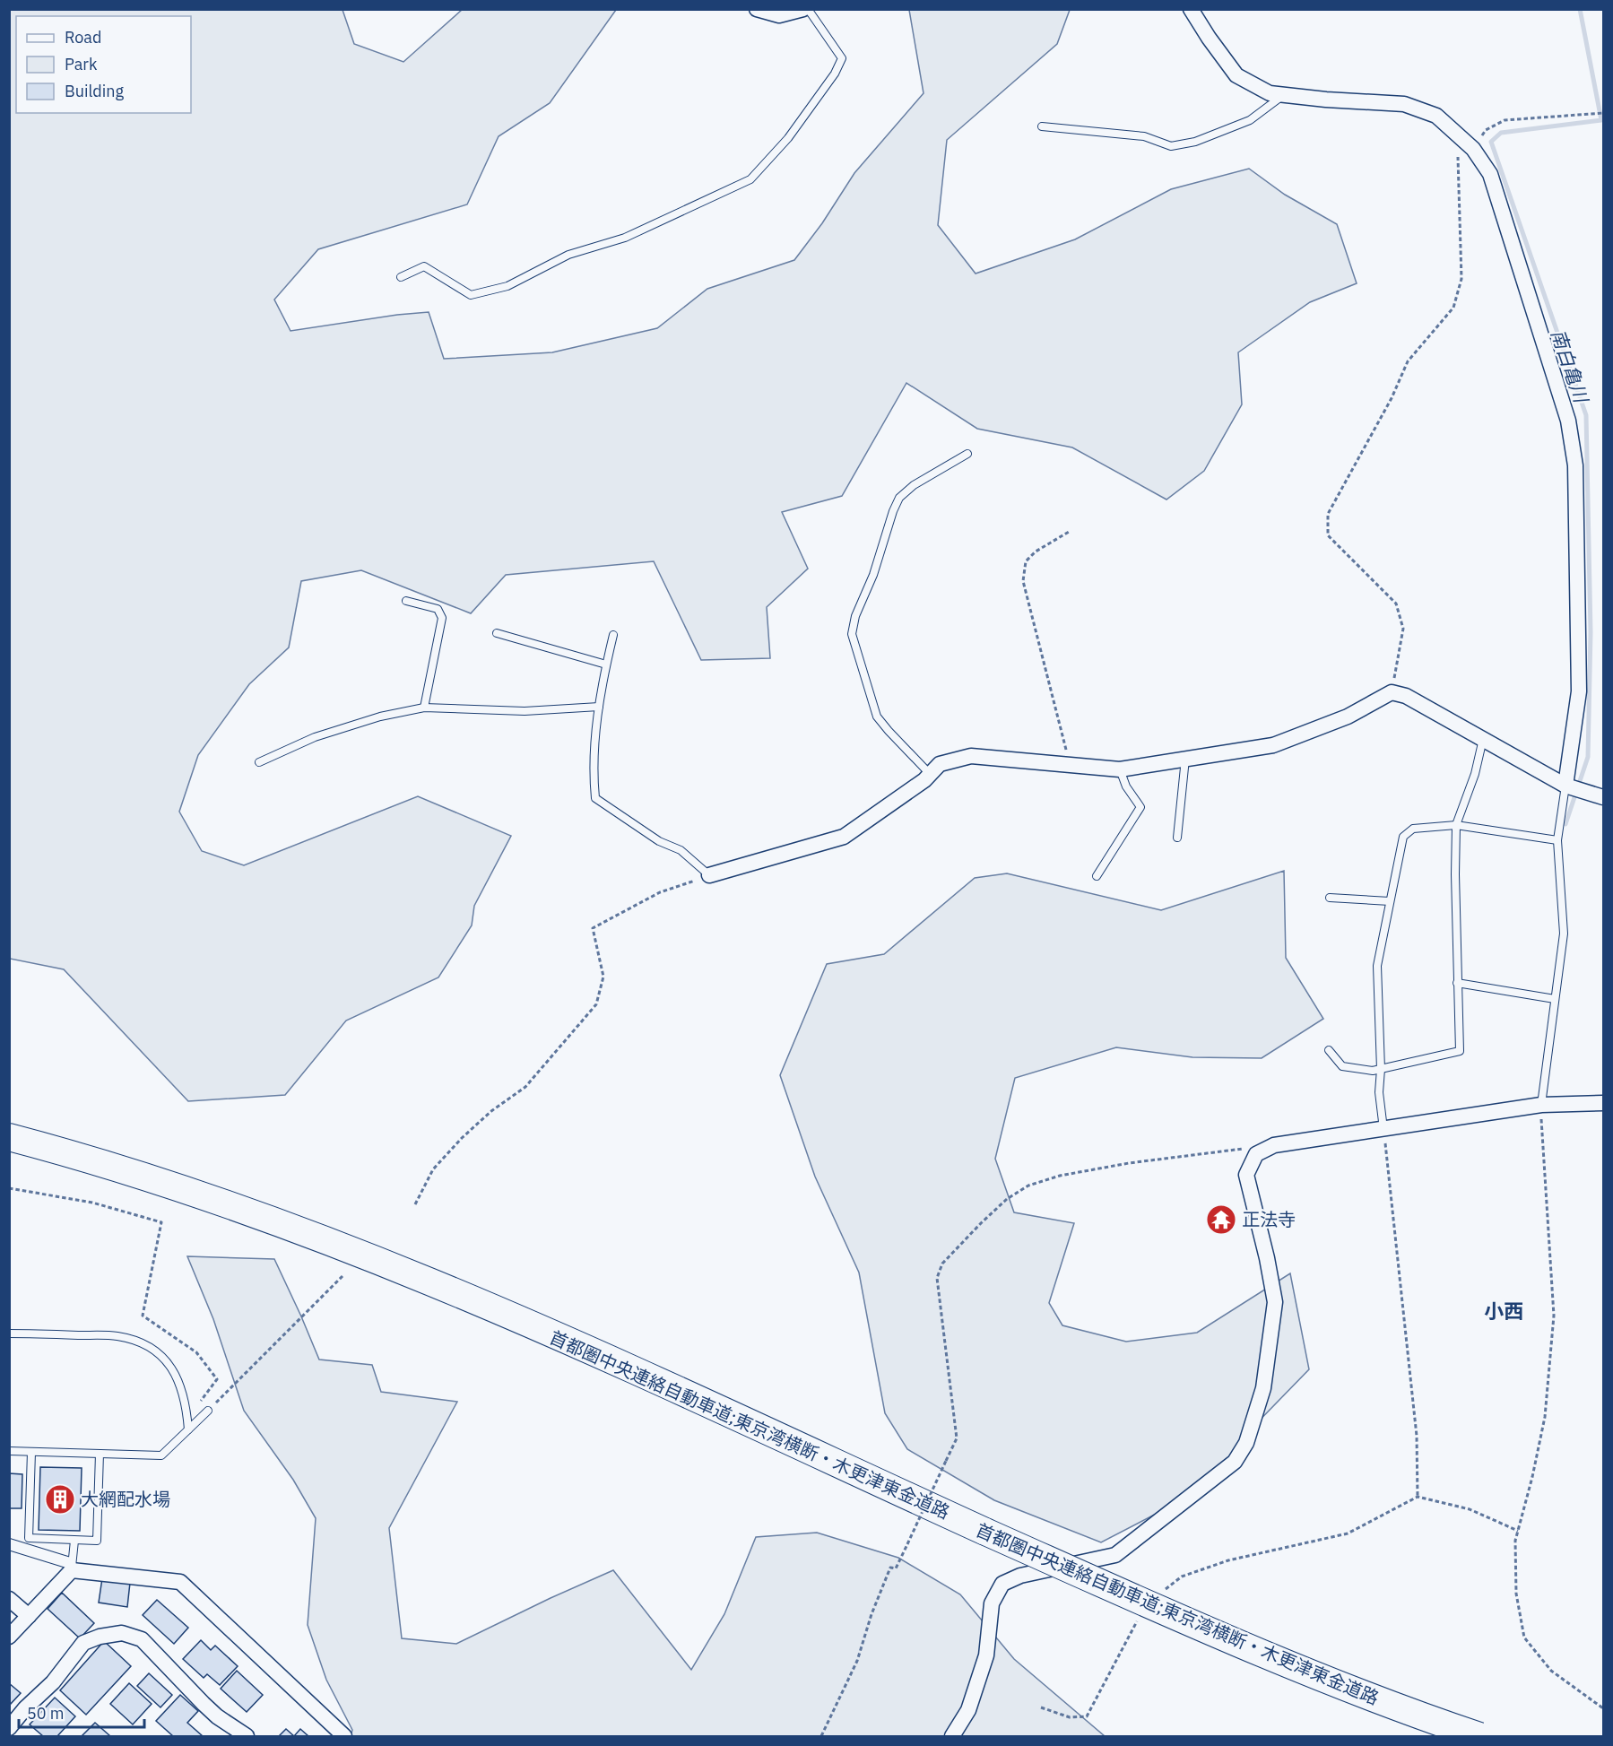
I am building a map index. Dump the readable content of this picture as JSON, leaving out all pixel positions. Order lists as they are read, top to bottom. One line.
{"streets":{"highway":["首都圏中央連絡自動車道;東京湾横断・木更津東金道路"]},"districts":["小西"],"water":["南白亀川"],"places":{"temple":["正法寺"],"building":["大網配水場"]},"legend":["Road","Park","Building"],"scale_bar":"50 m"}
